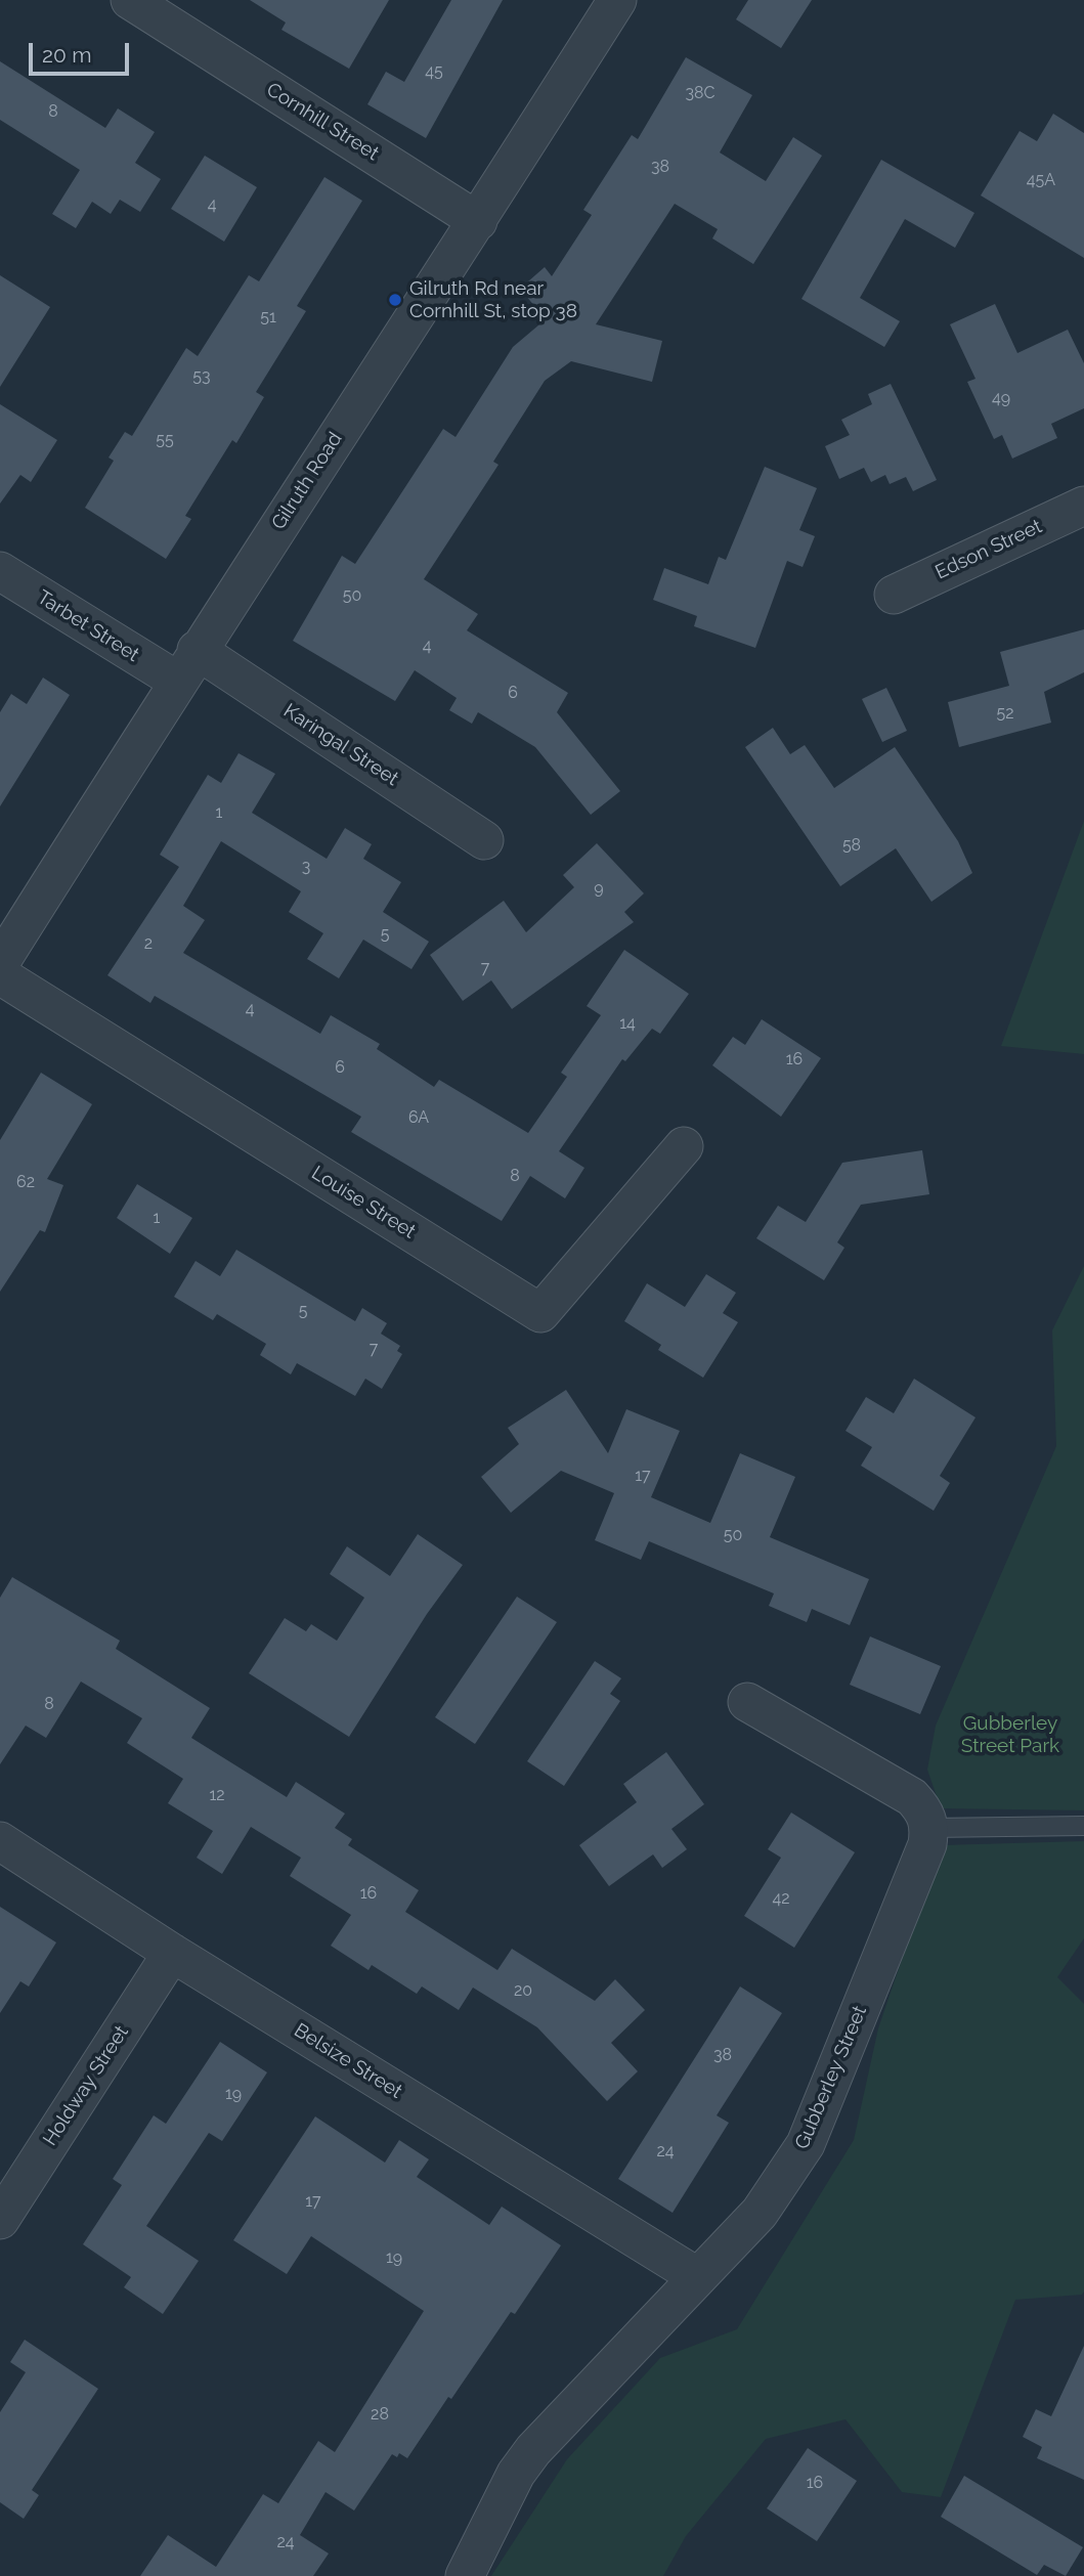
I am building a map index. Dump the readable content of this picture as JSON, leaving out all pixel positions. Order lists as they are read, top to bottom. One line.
{"streets":{"street":["Cornhill Street","Gilruth Road","Edson Street","Tarbet Street","Karingal Street","Louise Street","Belsize Street","Gubberley Street","Holdway Street"]},"crossings":[["Cornhill Street","Gilruth Road"],["Gilruth Road","Tarbet Street"],["Gilruth Road","Karingal Street"],["Belsize Street","Gubberley Street"],["Belsize Street","Holdway Street"]],"parks":["Gubberley Street Park"],"places":["Gilruth Rd near Cornhill St, stop 38"],"house_numbers":["45","38C","8","38","45A","4","51","53","49","55","50","4","6","52","1","58","3","9","5","2","7","4","14","16","6","6A","8","62","1","5","7","17","50","8","12","16","42","20","38","19","24","17","19","28","16","24"],"scale_bar":"20 m"}
